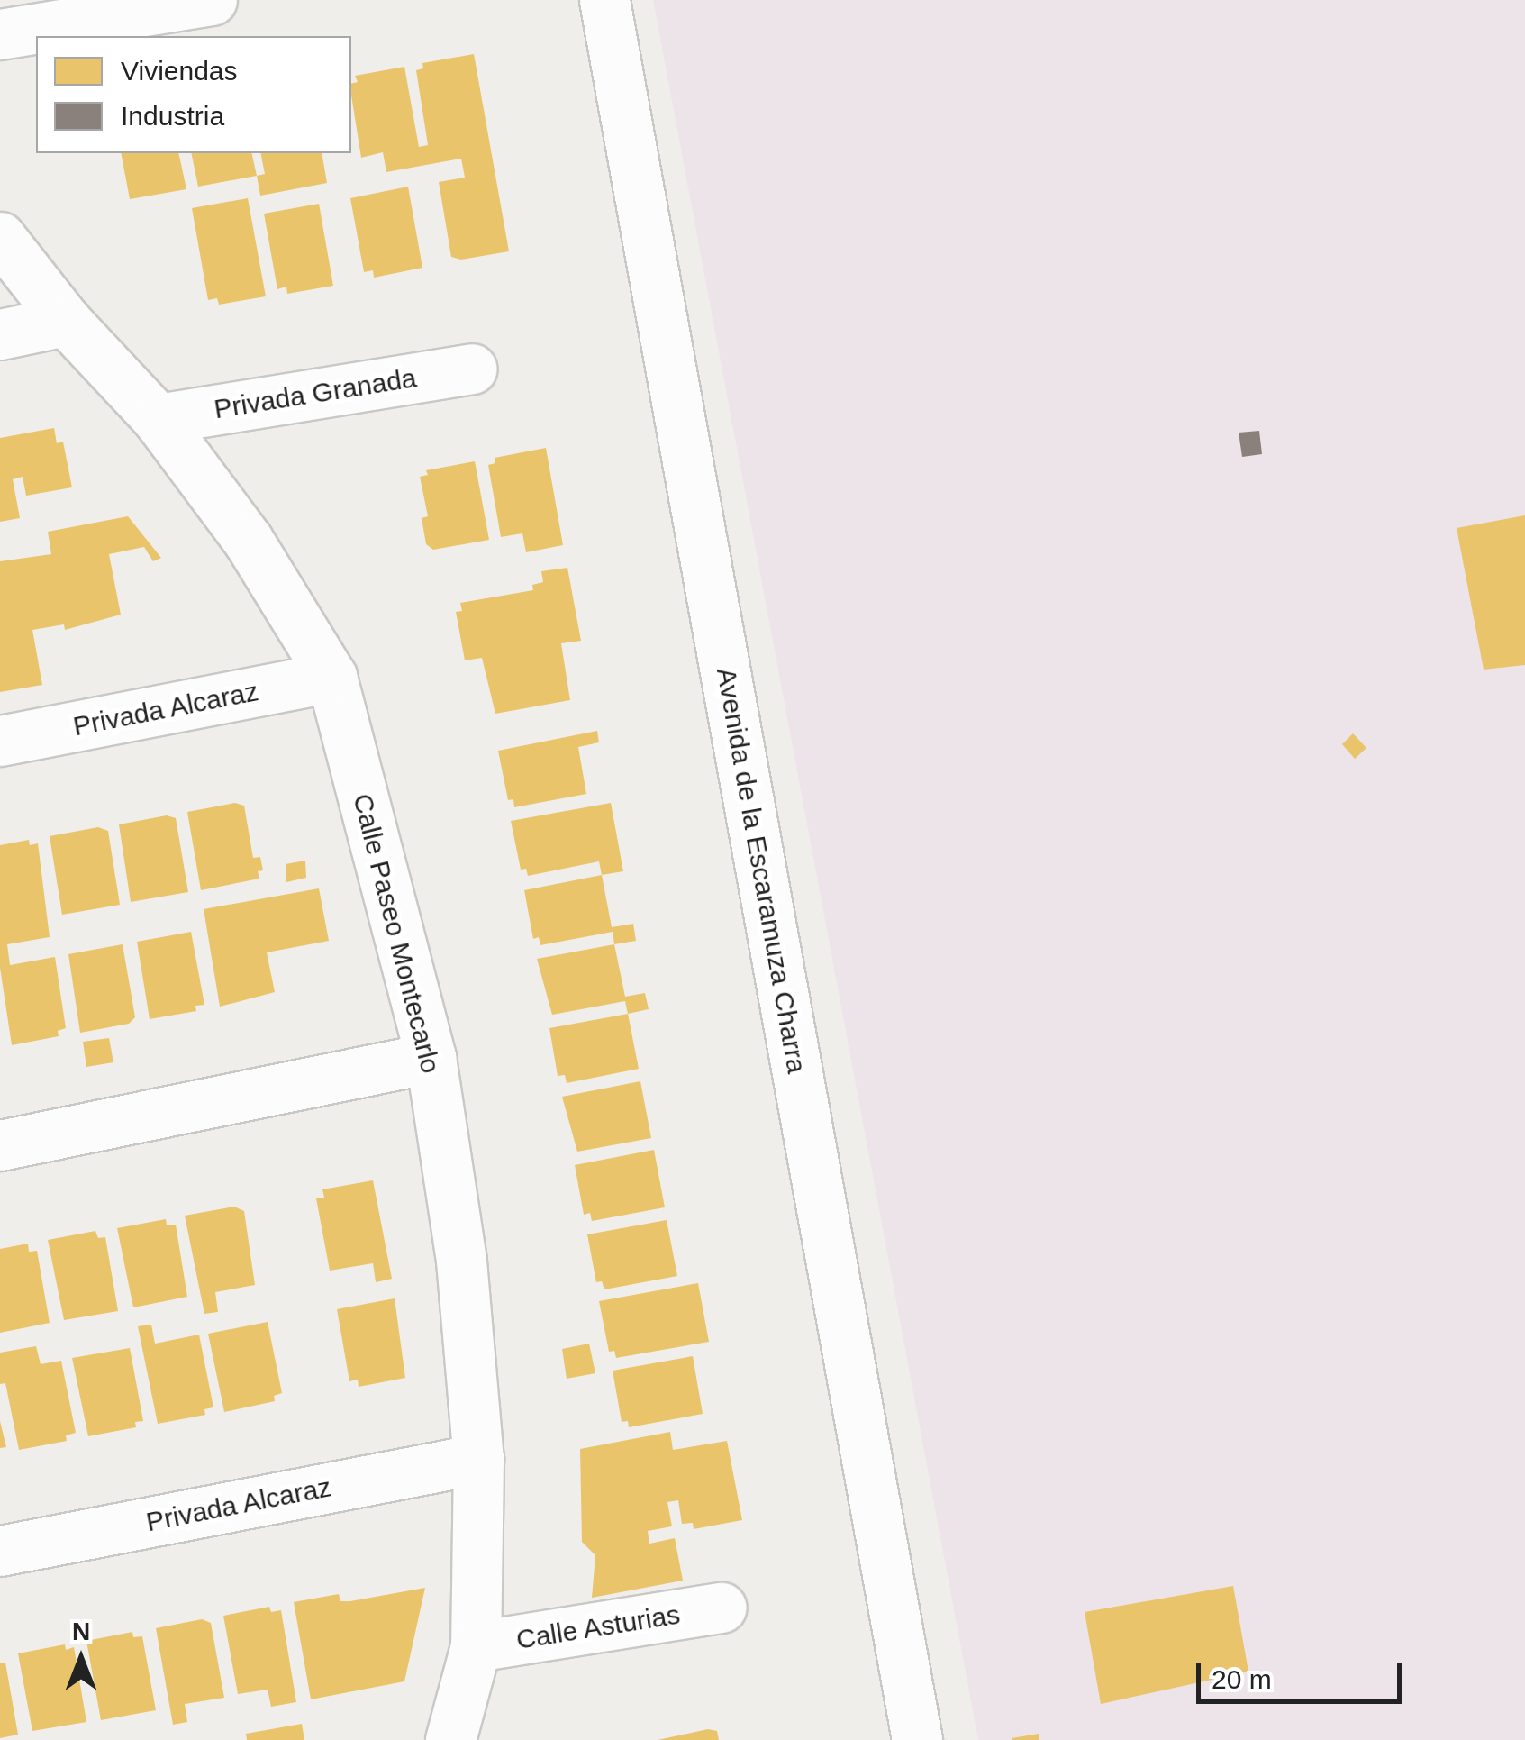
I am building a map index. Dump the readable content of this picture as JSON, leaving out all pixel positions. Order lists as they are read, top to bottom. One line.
{"streets":{"street":["Privada Granada","Privada Alcaraz","Avenida de la Escaramuza Charra","Calle Paseo Montecarlo","Calle Asturias"]},"crossings":[["Privada Granada","Calle Paseo Montecarlo"],["Privada Alcaraz","Calle Paseo Montecarlo"],["Calle Paseo Montecarlo","Calle Asturias"]],"legend":["Viviendas","Industria"],"scale_bar":"20 m","north":"top"}
